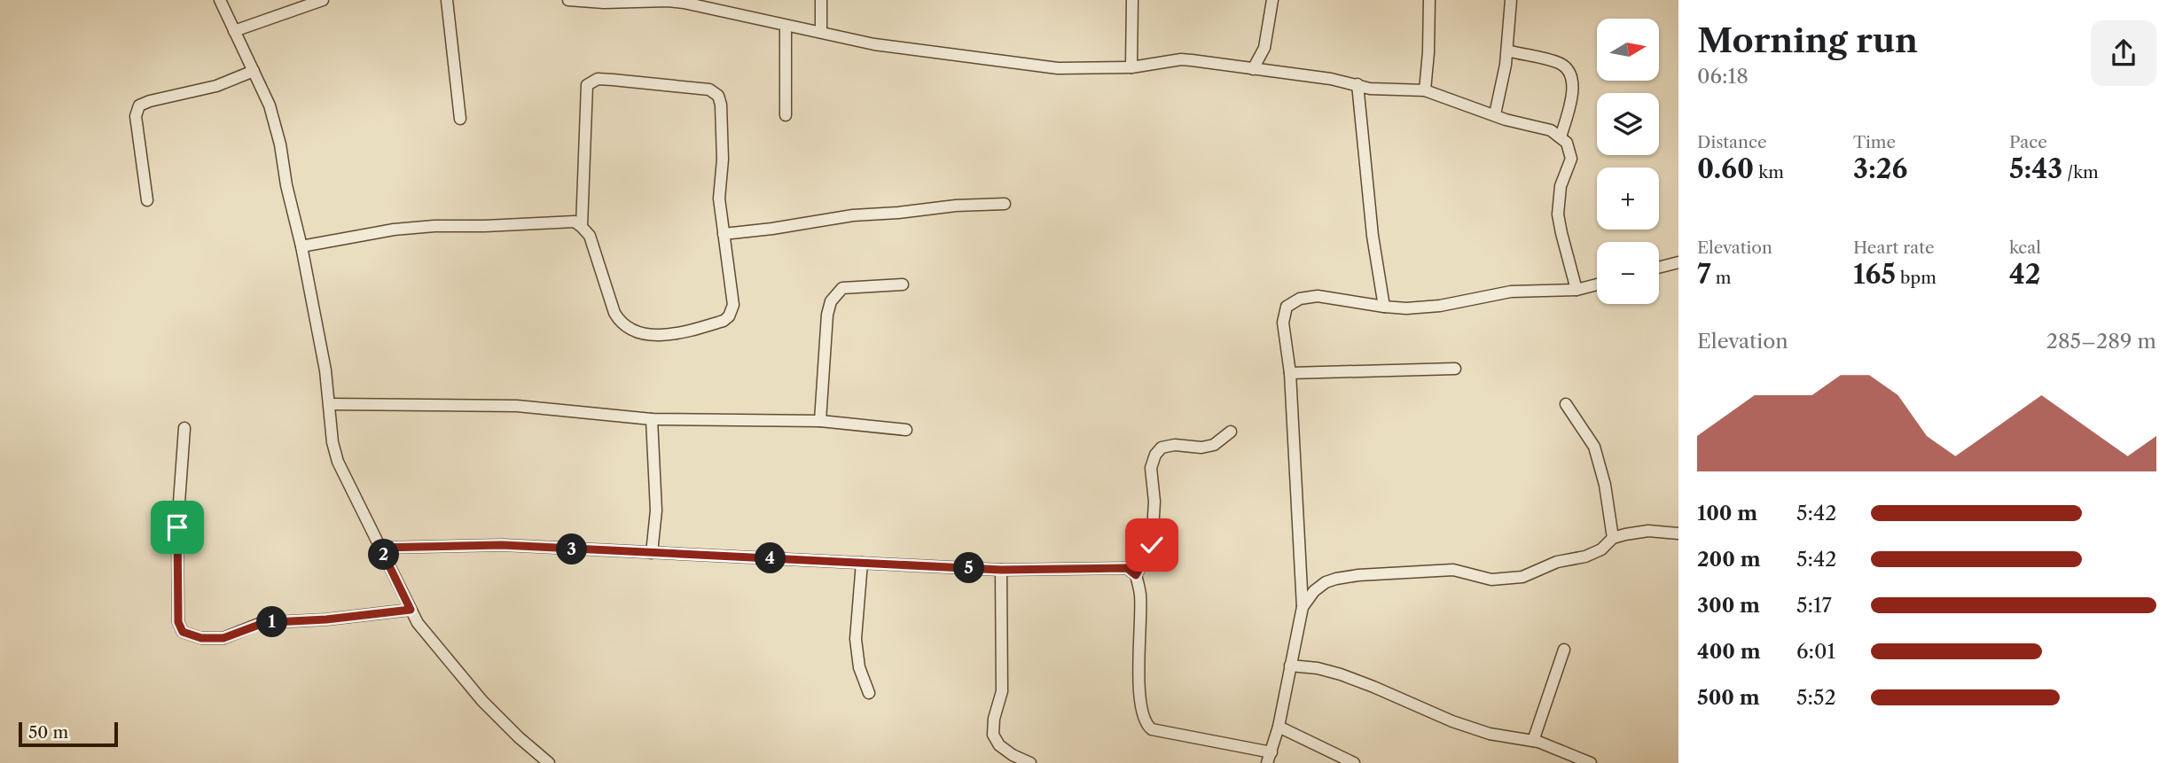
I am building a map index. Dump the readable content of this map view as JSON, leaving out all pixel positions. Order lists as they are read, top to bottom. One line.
{"scale_bar":"50 m","north":"right","page":{"heading":["Morning run","06:18"],"map_buttons":["+","−"],"stats":[["Distance","0.60 km"],["Time","3:26"],["Pace","5:43 /km"],["Elevation","7 m"],["Heart rate","165 bpm"],["kcal","42"]],"chart":["Elevation","285–289 m"],"list":[{"name":"100 m","note":"5:42"},{"name":"200 m","note":"5:42"},{"name":"300 m","note":"5:17"},{"name":"400 m","note":"6:01"},{"name":"500 m","note":"5:52"}],"pins":["3","2","4","5","1"],"scale":"50 m"}}
